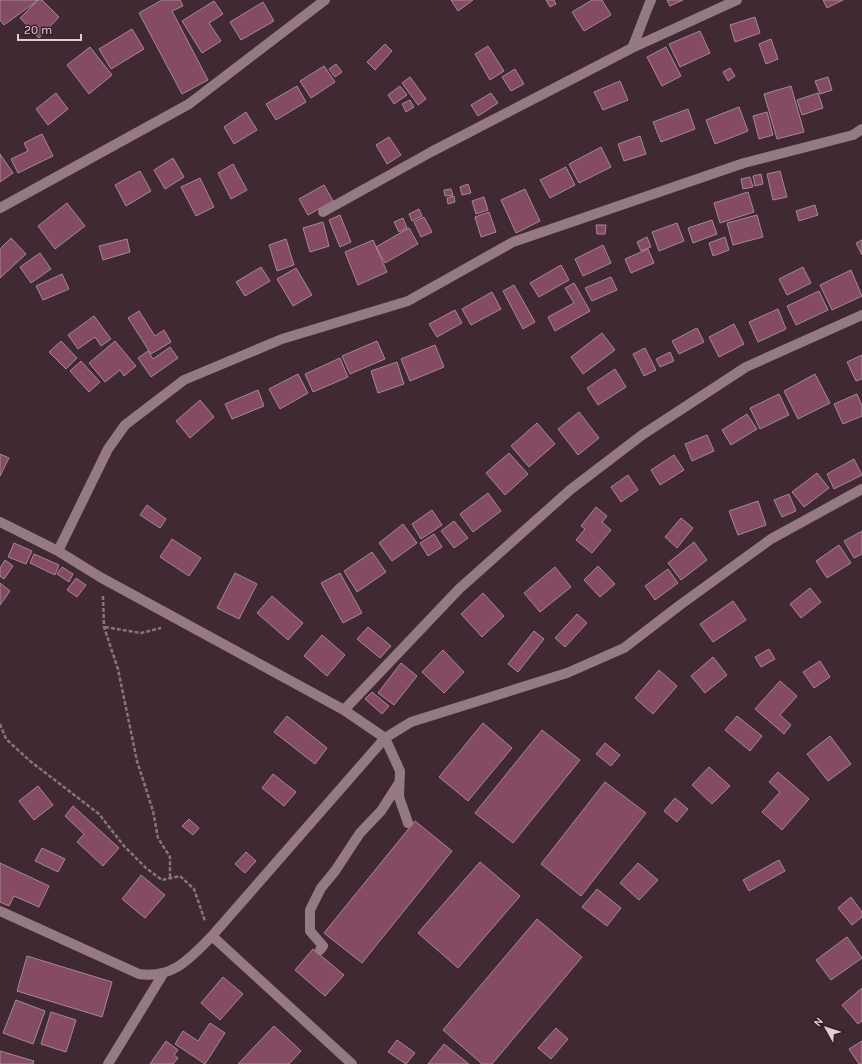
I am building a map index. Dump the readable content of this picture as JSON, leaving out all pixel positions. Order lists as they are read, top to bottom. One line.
{"scale_bar":"20 m","north":"top left"}
